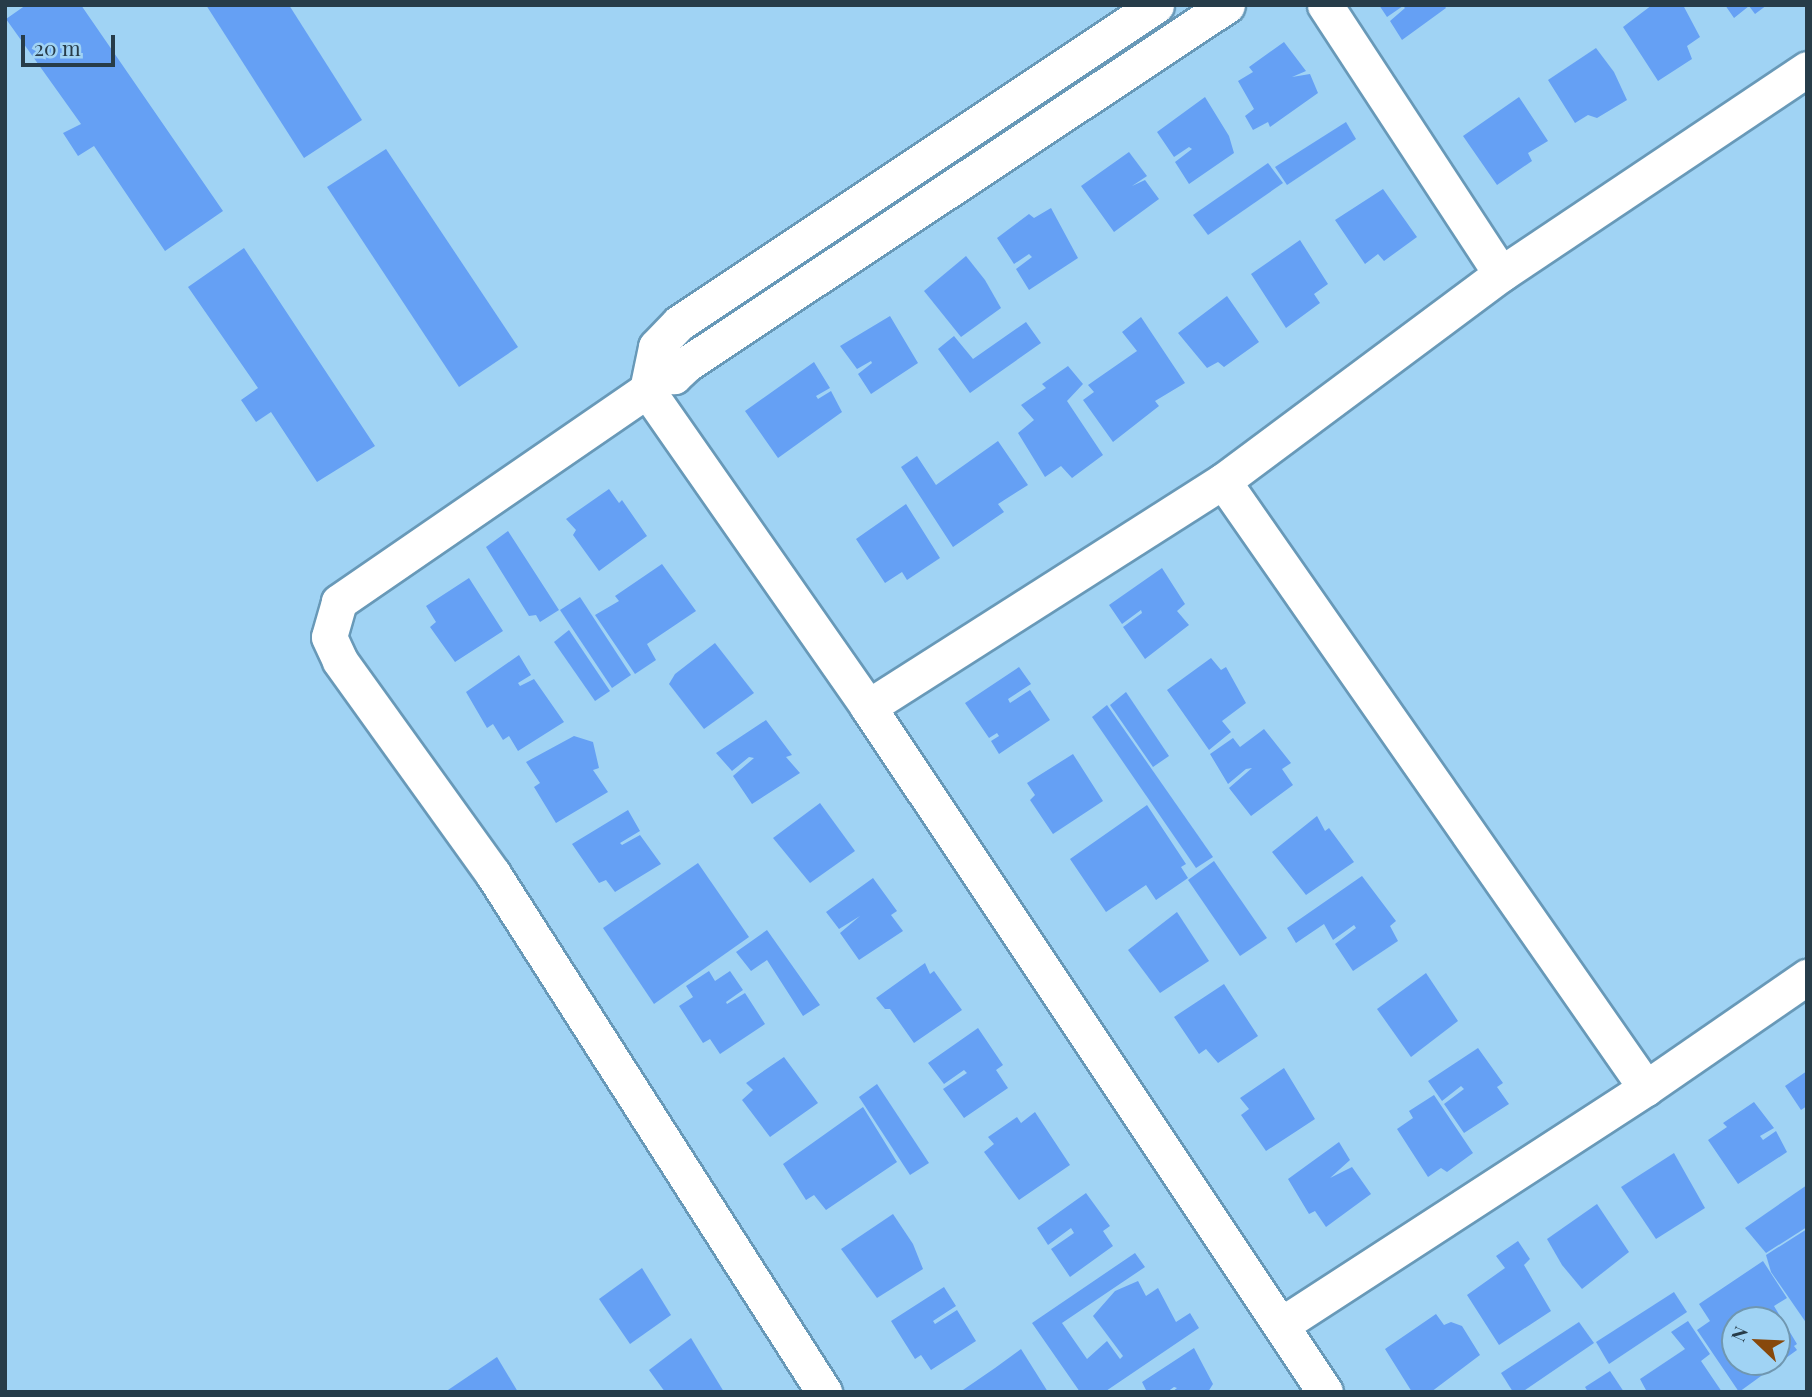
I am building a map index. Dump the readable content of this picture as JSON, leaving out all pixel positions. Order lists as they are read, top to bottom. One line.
{"scale_bar":"20 m","north":"top left"}
